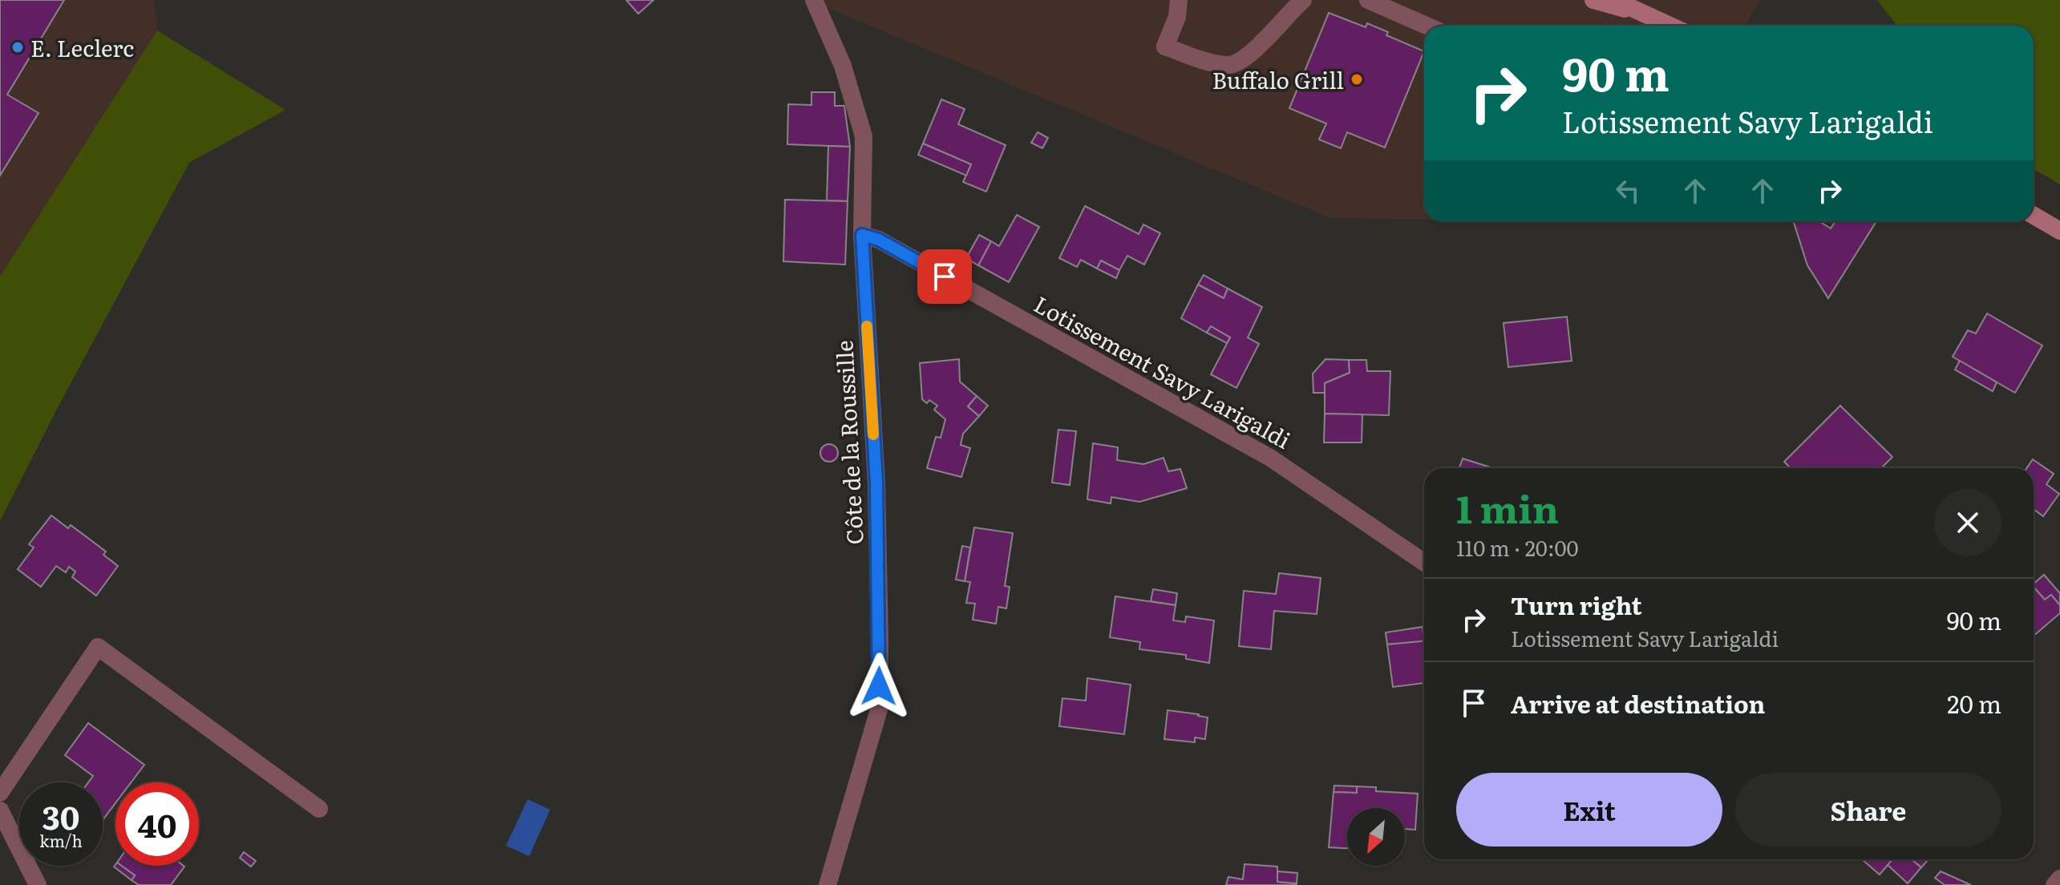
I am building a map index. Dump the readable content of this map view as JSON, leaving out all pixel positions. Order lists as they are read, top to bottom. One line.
{"streets":{"street":["Lotissement Savy Larigaldi","Côte de la Roussille"]},"crossings":[["Lotissement Savy Larigaldi","Côte de la Roussille"]],"places":["E. Leclerc","Buffalo Grill"],"north":"bottom left","page":{"turn":["90 m","Lotissement Savy Larigaldi"],"heading":["1 min","110 m · 20:00"],"list":[{"name":"Turn right","note":"Lotissement Savy Larigaldi","value":"90 m"},{"name":"Arrive at destination","value":"20 m"}],"buttons":["Exit","Share"],"speed":"30 km/h","limit":"40"}}
